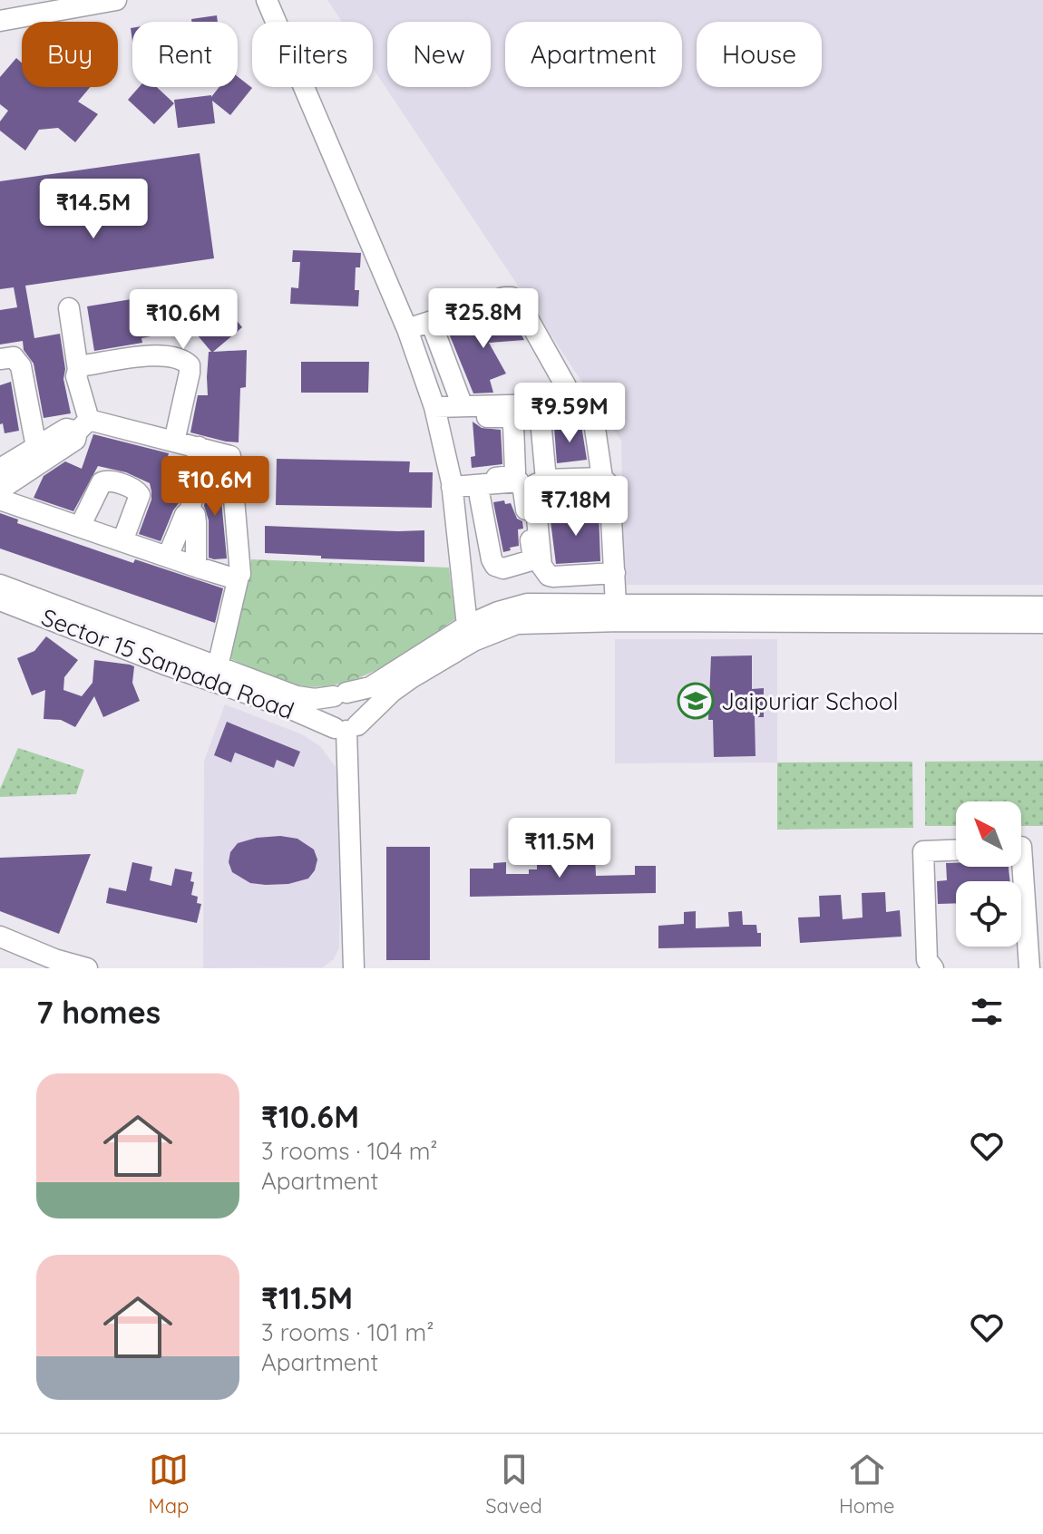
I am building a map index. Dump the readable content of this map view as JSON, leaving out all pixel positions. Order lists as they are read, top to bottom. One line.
{"streets":{"street":["Sector 15 Sanpada Road"]},"places":{"school or university":["Jaipuriar School"]},"north":"top left","page":{"chip":["Buy","Rent","Filters","New","Apartment","House"],"price":["₹14.5M","₹25.8M","₹10.6M","₹9.59M","₹10.6M","₹7.18M","₹11.5M"],"heading":"7 homes","list":[{"name":"₹10.6M","note":"3 rooms · 104 m² · Apartment"},{"name":"₹11.5M","note":"3 rooms · 101 m² · Apartment"}],"tabs":["Map","Saved","Home"]}}
